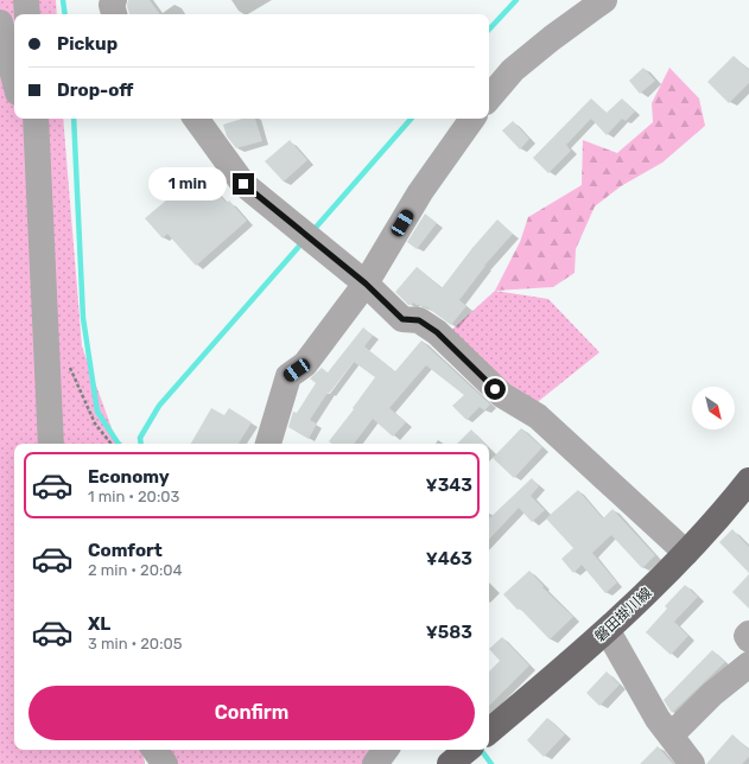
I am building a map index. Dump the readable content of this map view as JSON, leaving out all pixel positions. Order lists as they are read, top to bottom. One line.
{"streets":{"main road":["磐田掛川線"]},"north":"bottom right","page":{"banner":["Pickup","Drop-off"],"bubble":"1 min","list":[{"name":"Economy","note":"1 min · 20:03","value":"¥343"},{"name":"Comfort","note":"2 min · 20:04","value":"¥463"},{"name":"XL","note":"3 min · 20:05","value":"¥583"}],"buttons":"Confirm"}}
